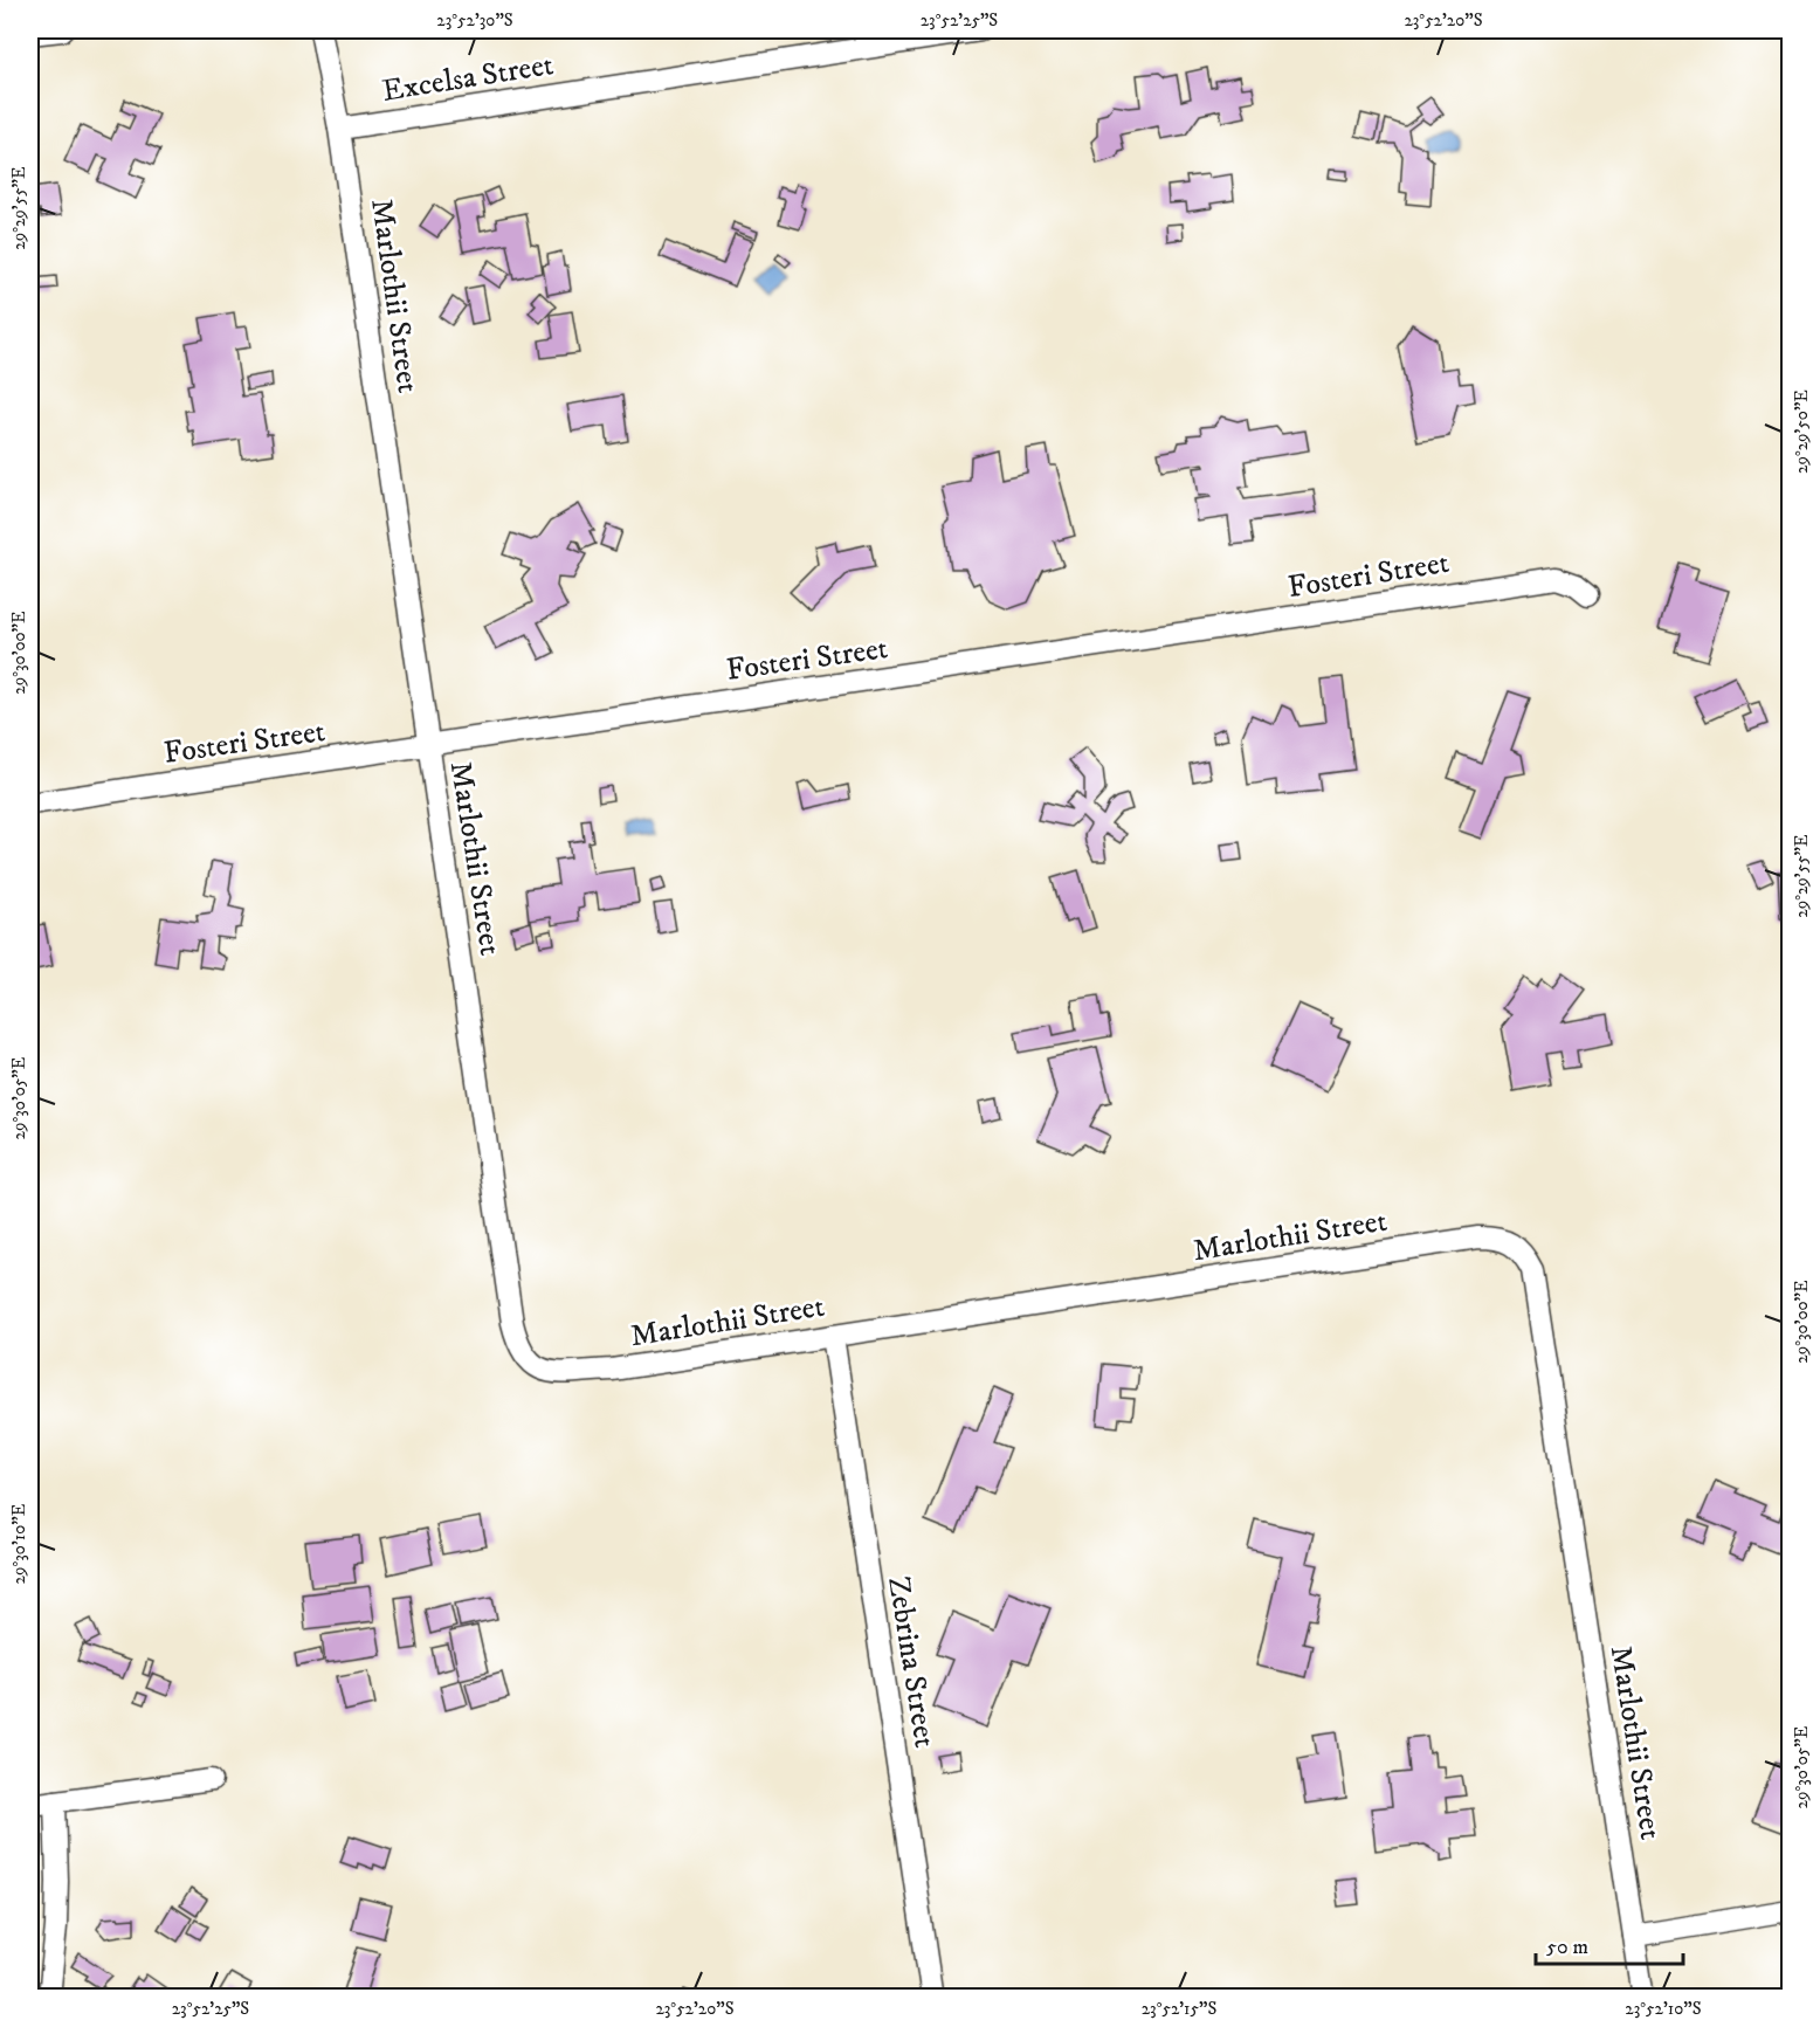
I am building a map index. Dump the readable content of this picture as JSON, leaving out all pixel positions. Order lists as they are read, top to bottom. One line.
{"streets":{"street":["Excelsa Street","Marlothii Street","Fosteri Street","Zebrina Street"]},"crossings":[["Excelsa Street","Marlothii Street"],["Marlothii Street","Fosteri Street"],["Marlothii Street","Zebrina Street"]],"scale_bar":"50 m","coordinates":["23°52'30\"S","23°52'25\"S","23°52'20\"S","29°29'55\"E","29°29'50\"E","29°30'00\"E","29°30'05\"E","29°30'10\"E","23°52'15\"S","23°52'10\"S"]}
